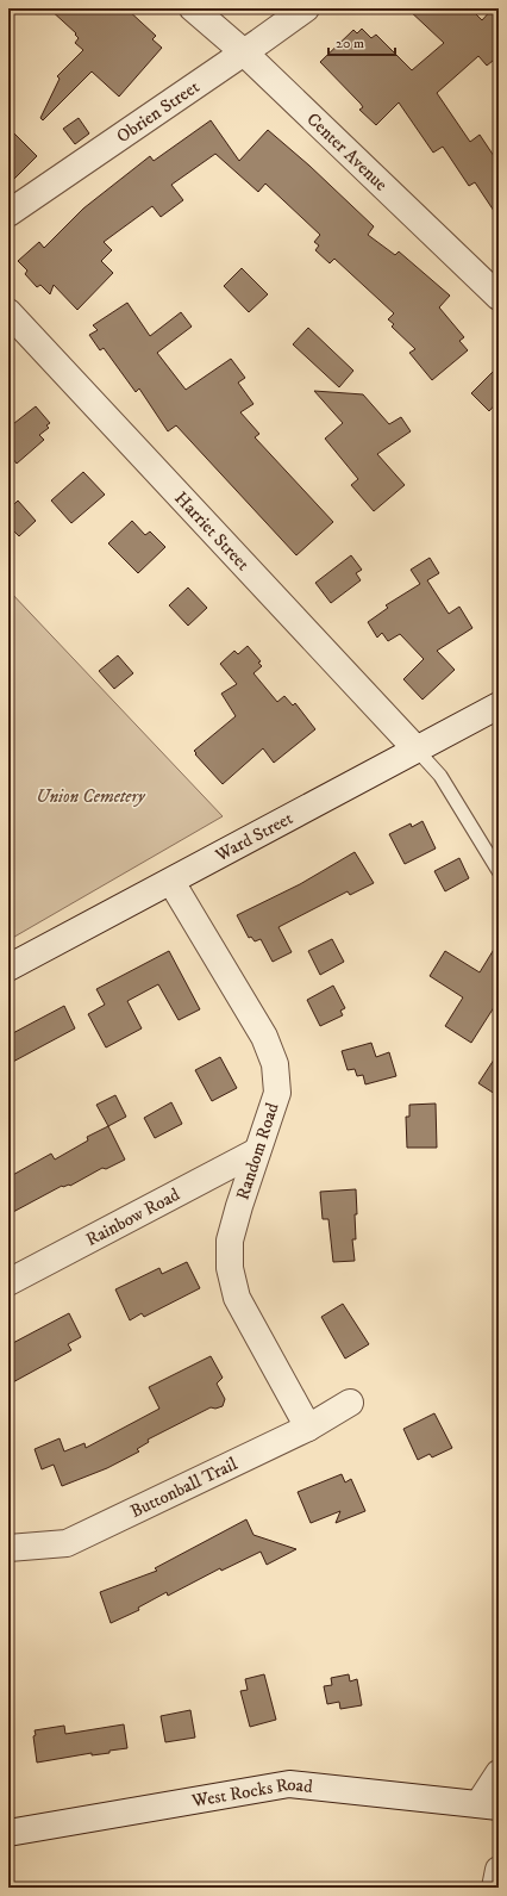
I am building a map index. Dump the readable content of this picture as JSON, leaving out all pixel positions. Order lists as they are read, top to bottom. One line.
{"streets":{"street":["Obrien Street","Center Avenue","Harriet Street","Ward Street","Random Road","Rainbow Road","Buttonball Trail","West Rocks Road"]},"crossings":[["Obrien Street","Center Avenue"],["Harriet Street","Ward Street"],["Ward Street","Random Road"],["Random Road","Rainbow Road"],["Random Road","Buttonball Trail"]],"parks":["Union Cemetery"],"scale_bar":"20 m"}
